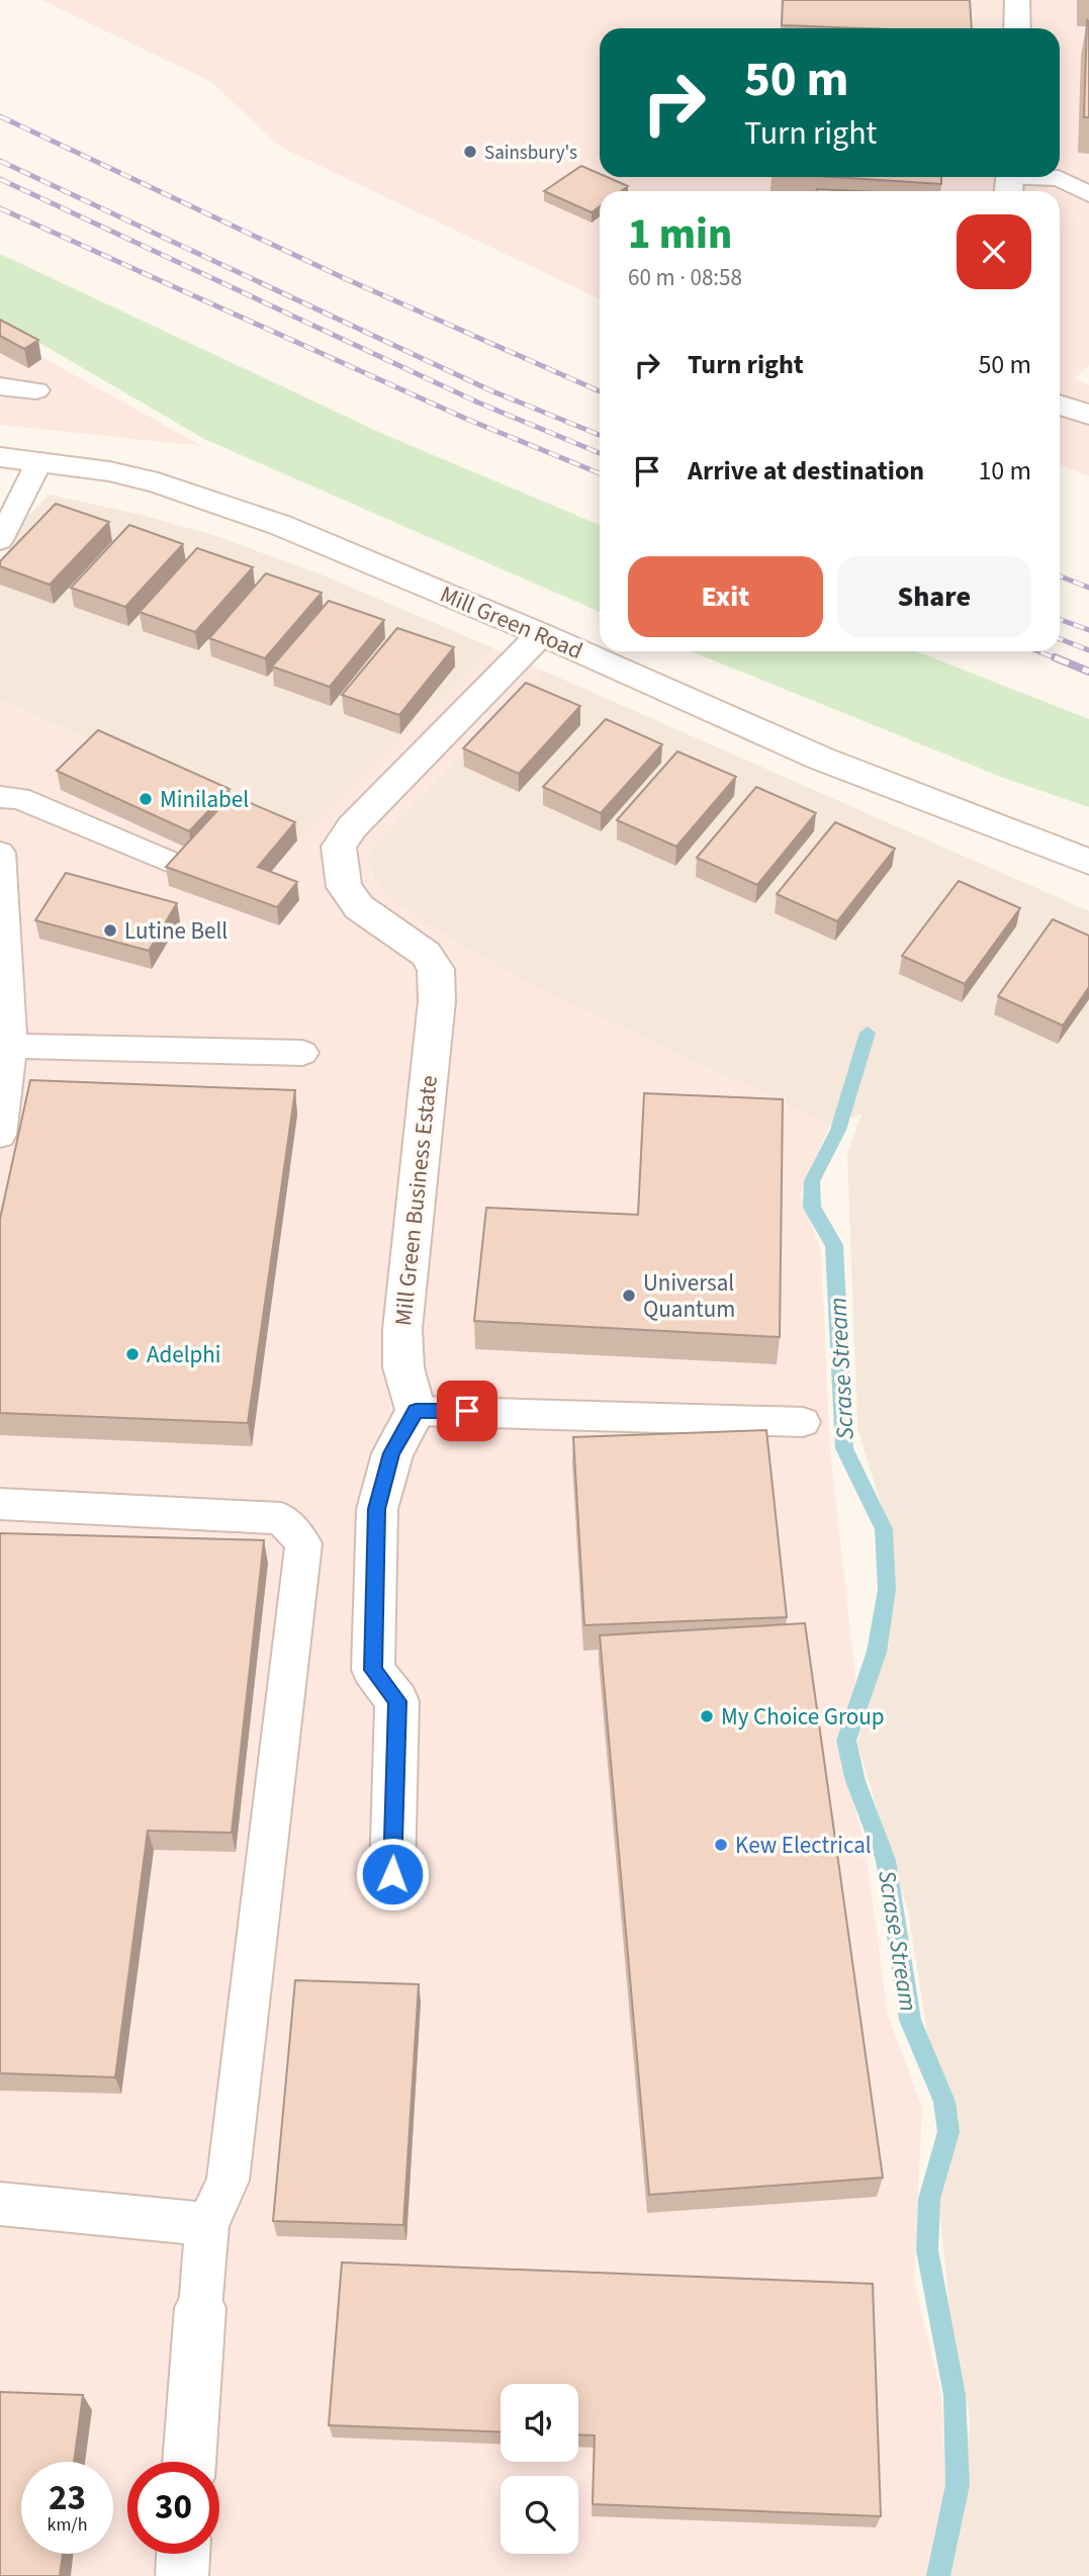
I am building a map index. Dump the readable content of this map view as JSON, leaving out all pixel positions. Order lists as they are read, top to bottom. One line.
{"streets":{"street":["Mill Green Road","Mill Green Business Estate"]},"crossings":[["Mill Green Road","Mill Green Business Estate"]],"water":["Scrase Stream"],"places":["Sainsbury's","Minilabel","Lutine Bell","Universal Quantum","Adelphi","My Choice Group","Kew Electrical"],"page":{"turn":["50 m","Turn right"],"heading":["1 min","60 m · 08:58"],"list":[{"name":"Turn right","value":"50 m"},{"name":"Arrive at destination","value":"10 m"}],"buttons":["Exit","Share"],"speed":"23 km/h","limit":"30"}}
